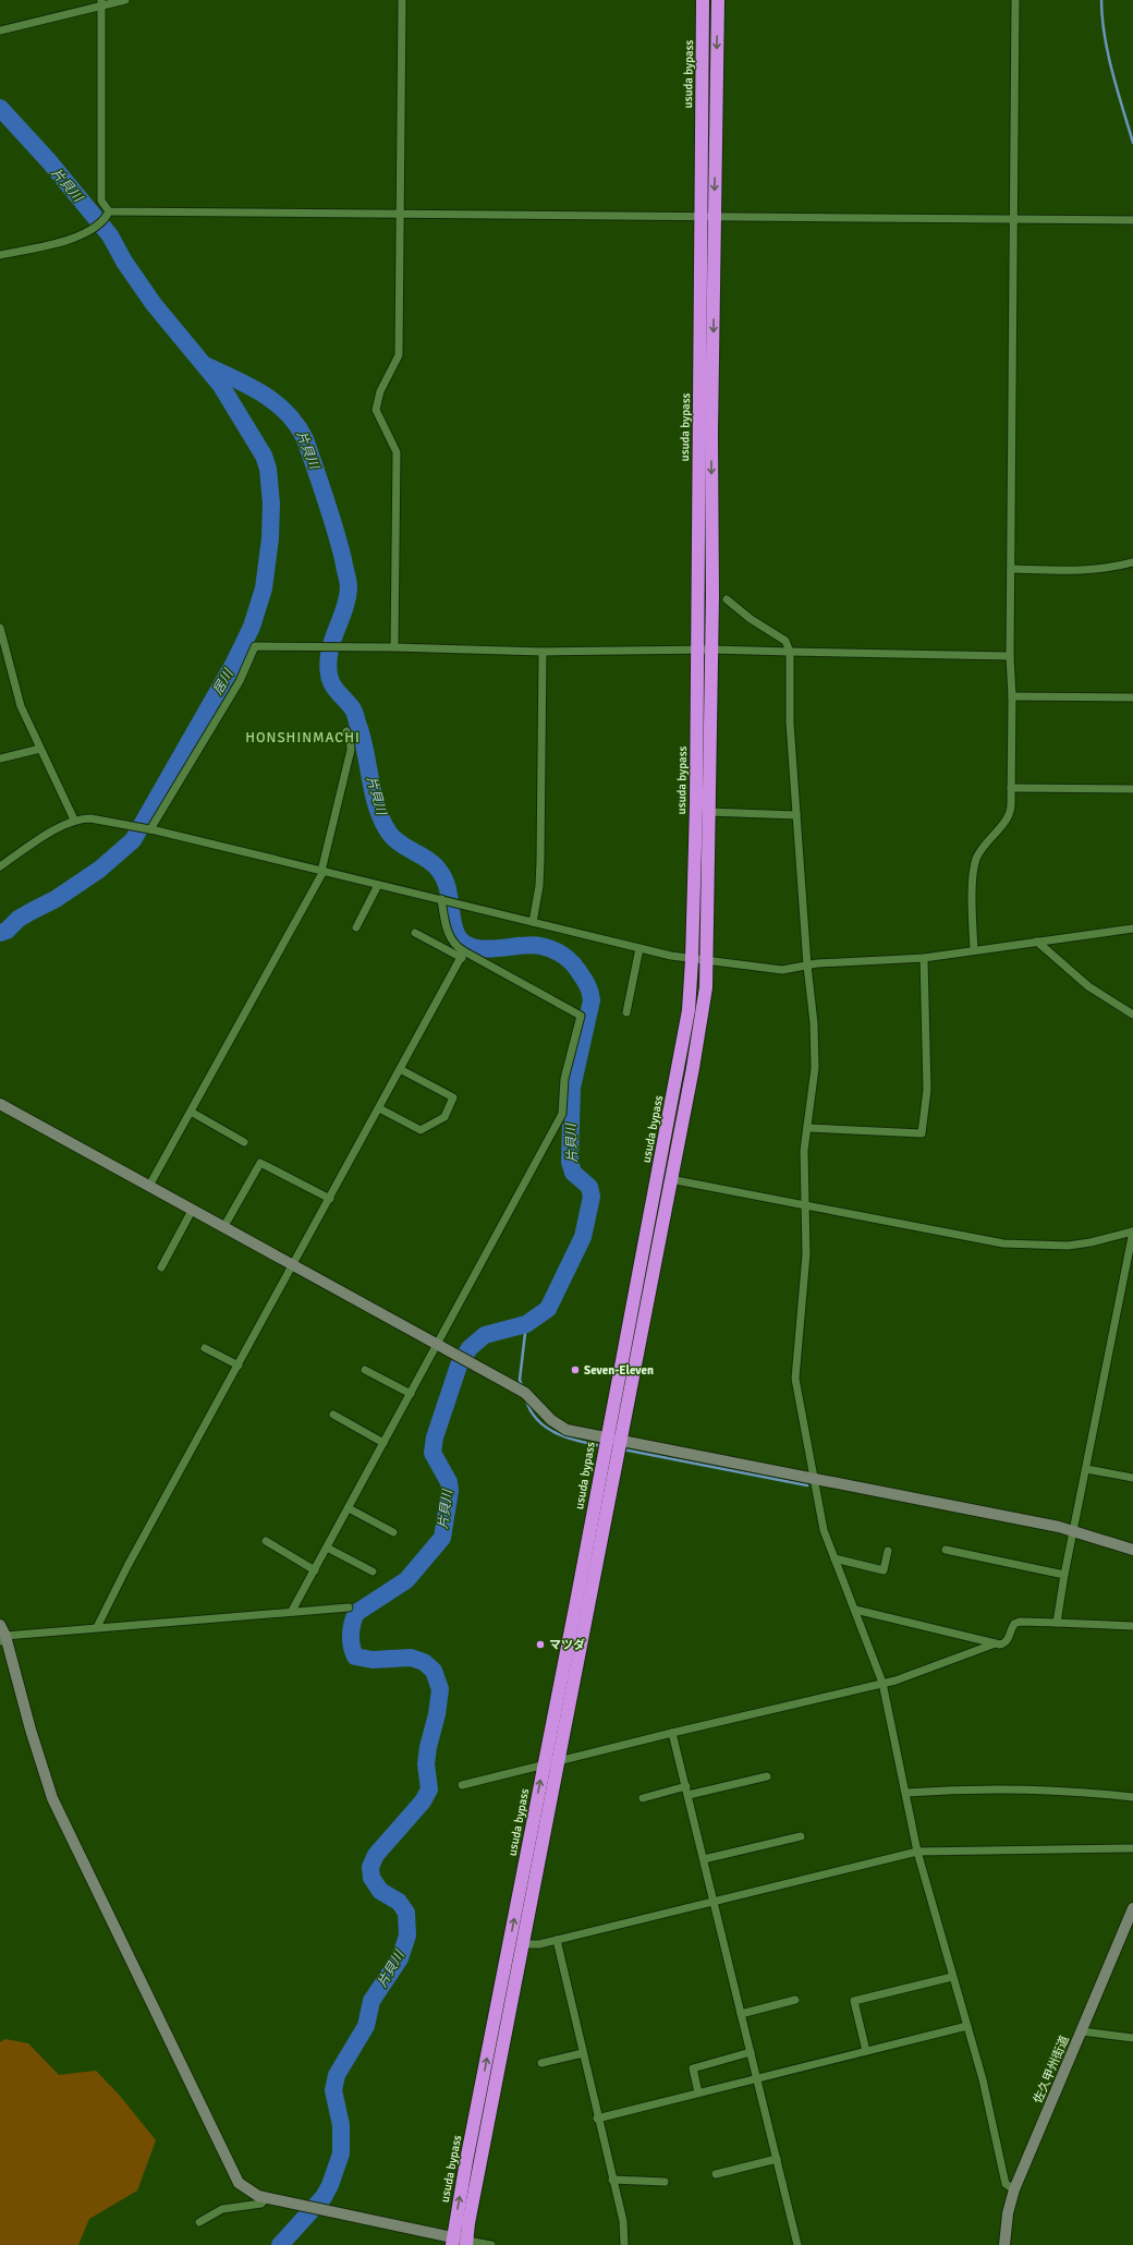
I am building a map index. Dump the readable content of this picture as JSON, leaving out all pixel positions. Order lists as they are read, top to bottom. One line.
{"streets":{"highway":["usuda bypass"],"street":["佐久甲州街道"]},"districts":["HONSHINMACHI"],"water":["片貝川","居川"],"places":["Seven-Eleven","マツダ"]}
